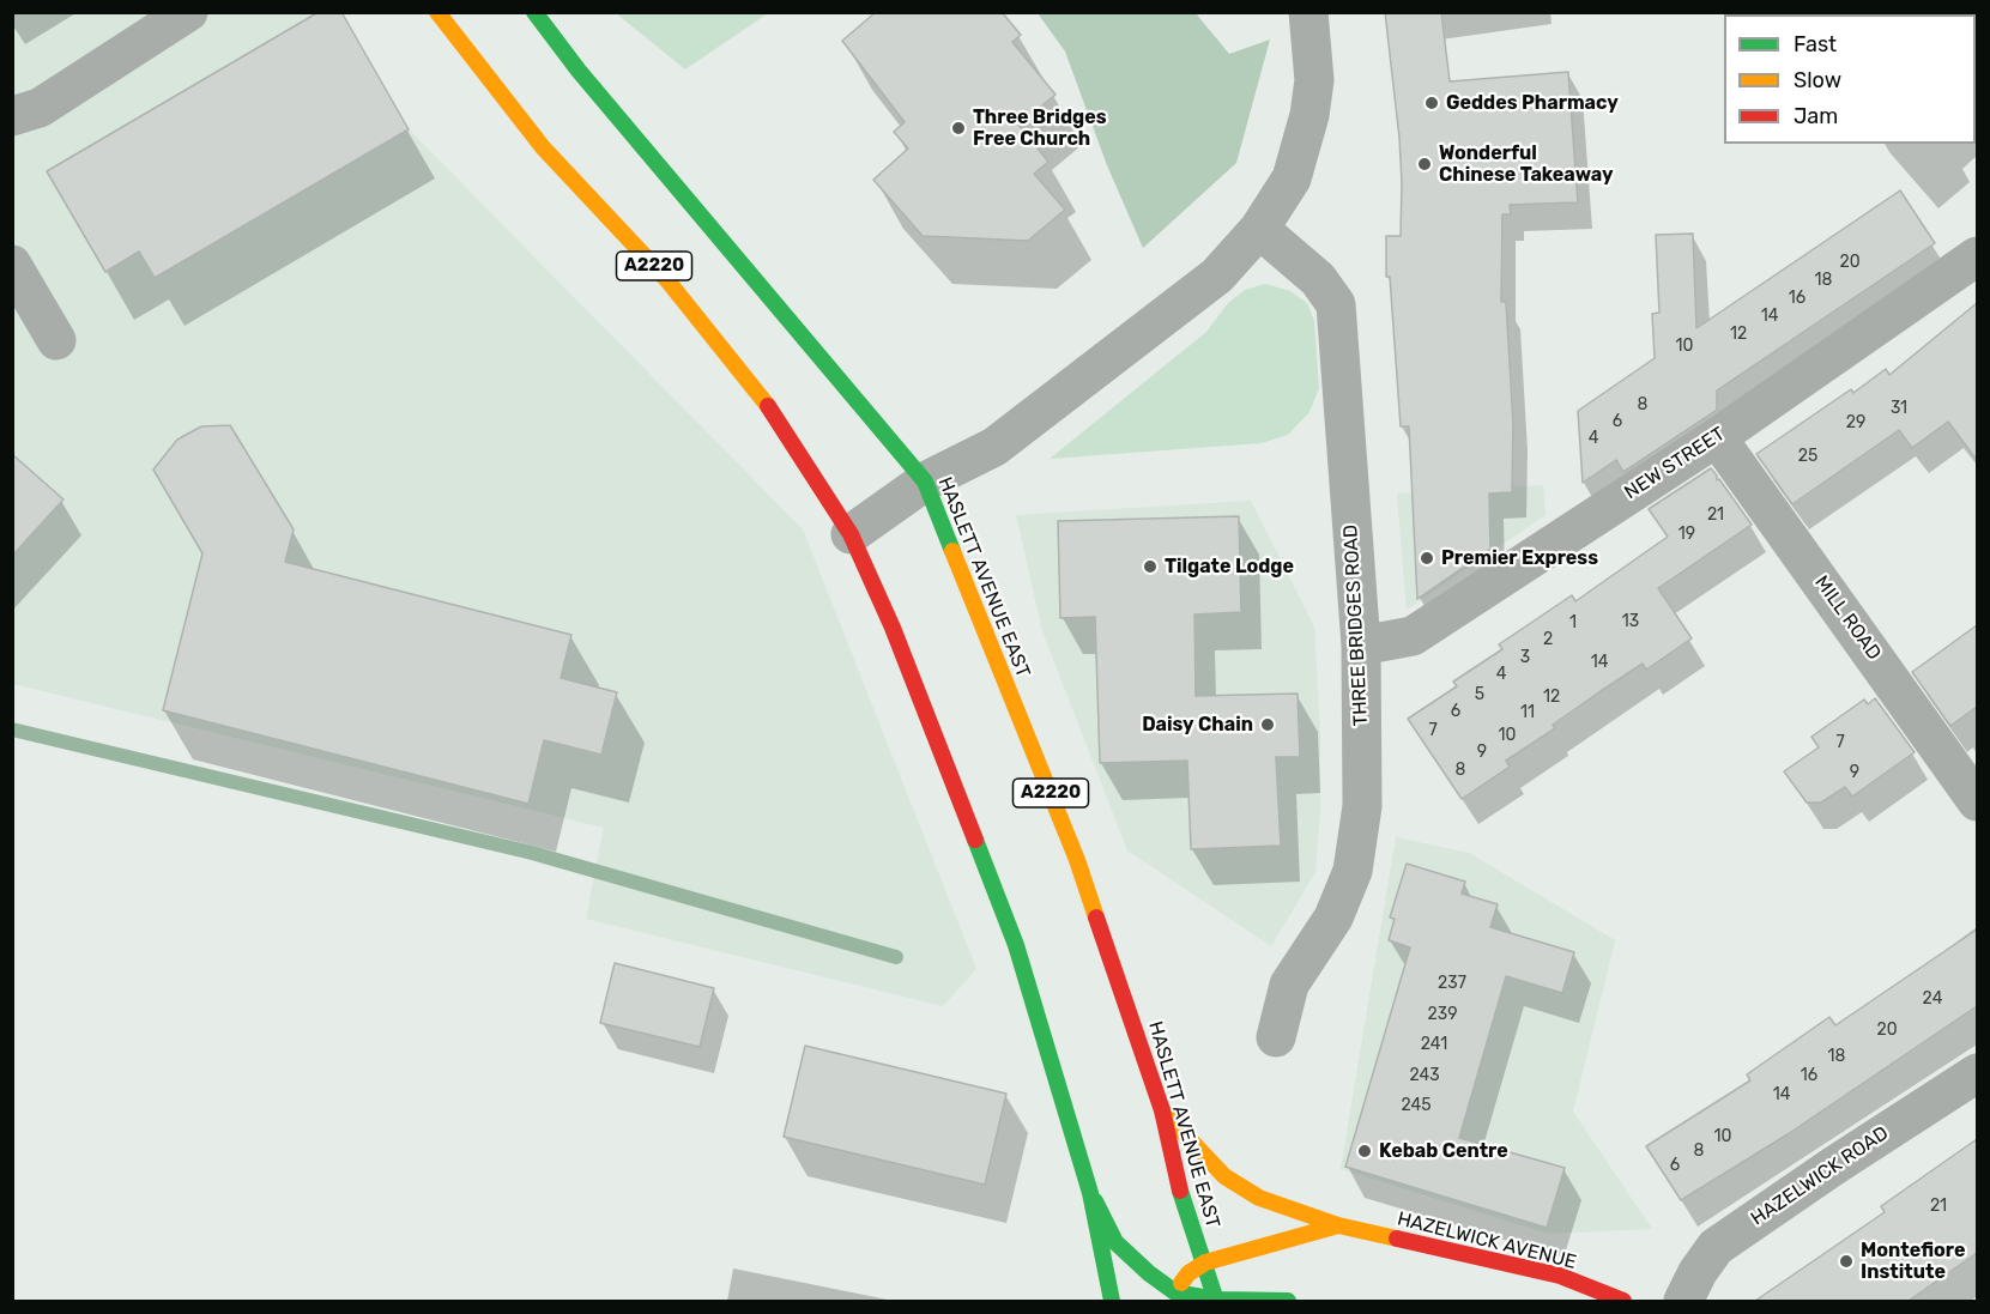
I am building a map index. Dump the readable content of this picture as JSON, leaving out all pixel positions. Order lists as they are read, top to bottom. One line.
{"streets":{"main road":["A2220","HASLETT AVENUE EAST","HAZELWICK AVENUE"],"street":["NEW STREET","MILL ROAD","THREE BRIDGES ROAD","HAZELWICK ROAD"]},"crossings":[["NEW STREET","MILL ROAD"],["NEW STREET","THREE BRIDGES ROAD"],["HASLETT AVENUE EAST","HAZELWICK AVENUE"]],"places":["Geddes Pharmacy","Three Bridges Free Church","Wonderful Chinese Takeaway","Premier Express","Tilgate Lodge","Daisy Chain","Kebab Centre","Montefiore Institute"],"house_numbers":["20","18","16","14","12","10","8","31","6","29","4","25","21","19","13","1","2","3","14","4","5","12","6","11","7","10","7","9","8","9","237","24","239","20","241","18","243","16","14","245","10","8","6","21"],"legend":["Fast","Slow","Jam"]}
